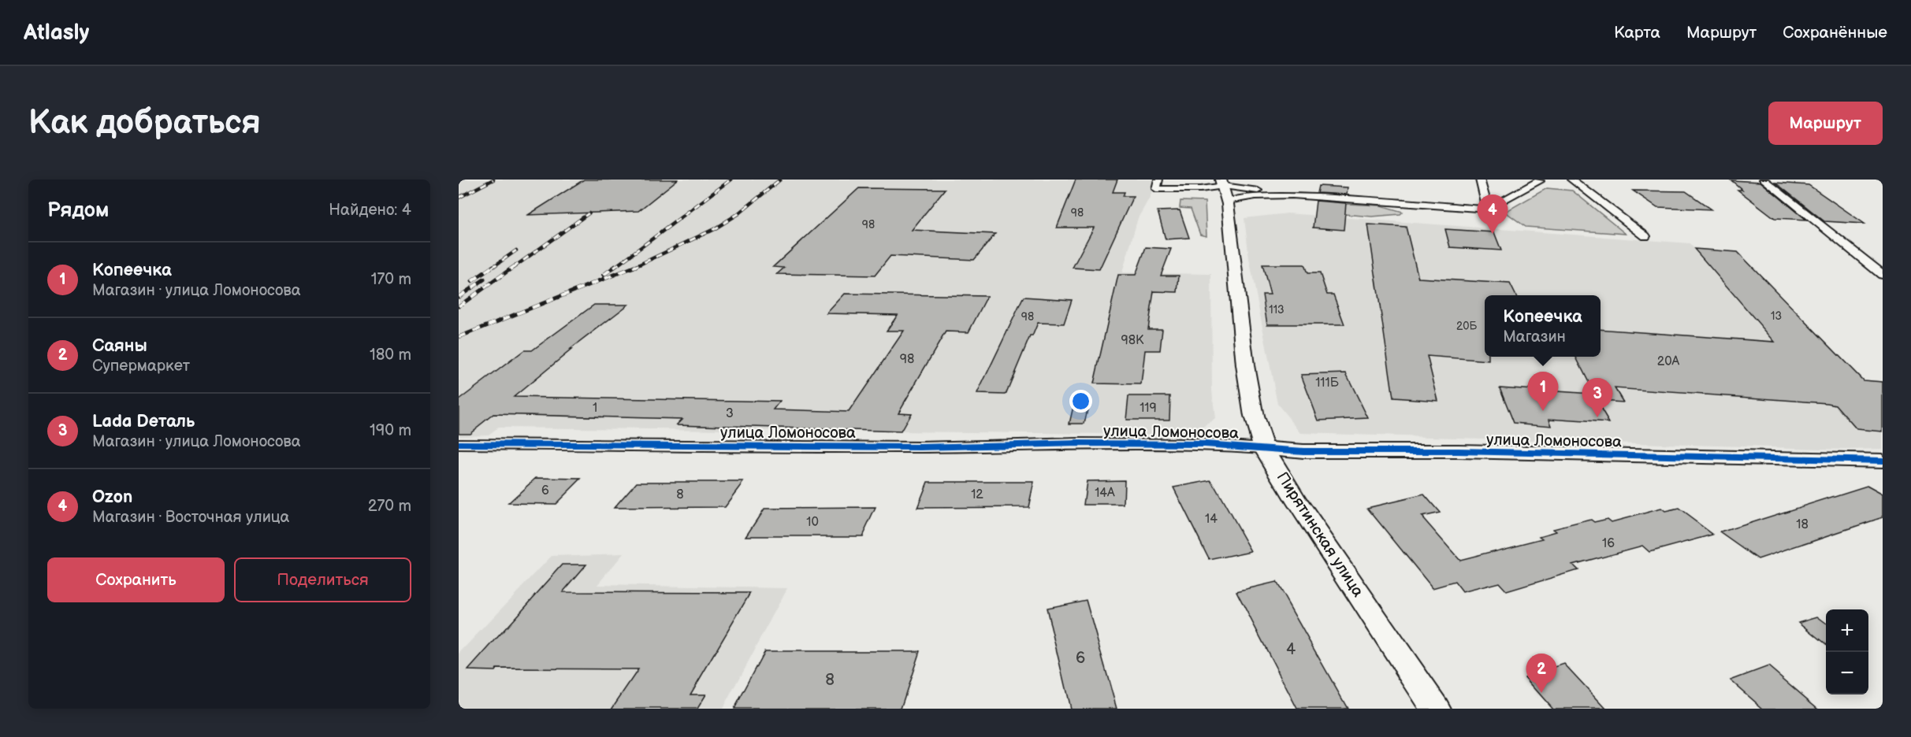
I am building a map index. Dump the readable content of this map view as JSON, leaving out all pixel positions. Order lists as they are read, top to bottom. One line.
{"streets":{"street":["улица Ломоносова","Пирятинская улица"]},"crossings":[["улица Ломоносова","Пирятинская улица"]],"house_numbers":["98","98","113","13","98","20Б","98К","98","20А","111Б","1","119","3","6","14А","8","12","14","10","18","16","4","6","8"],"page":{"header":"Atlasly","nav":["Карта","Маршрут","Сохранённые"],"buttons":["Маршрут",["Сохранить","Поделиться"]],"title":"Как добраться","heading":["Рядом","Найдено: 4"],"pins":["4","1","3","2"],"list":[{"mark":"1","name":"Копеечка","note":"Магазин · улица Ломоносова","value":"170 m"},{"mark":"2","name":"Саяны","note":"Супермаркет","value":"180 m"},{"mark":"3","name":"Lada Dеталь","note":"Магазин · улица Ломоносова","value":"190 m"},{"mark":"4","name":"Ozon","note":"Магазин · Восточная улица","value":"270 m"}],"popup":["Копеечка","Магазин"],"map_buttons":["+","−"]}}
